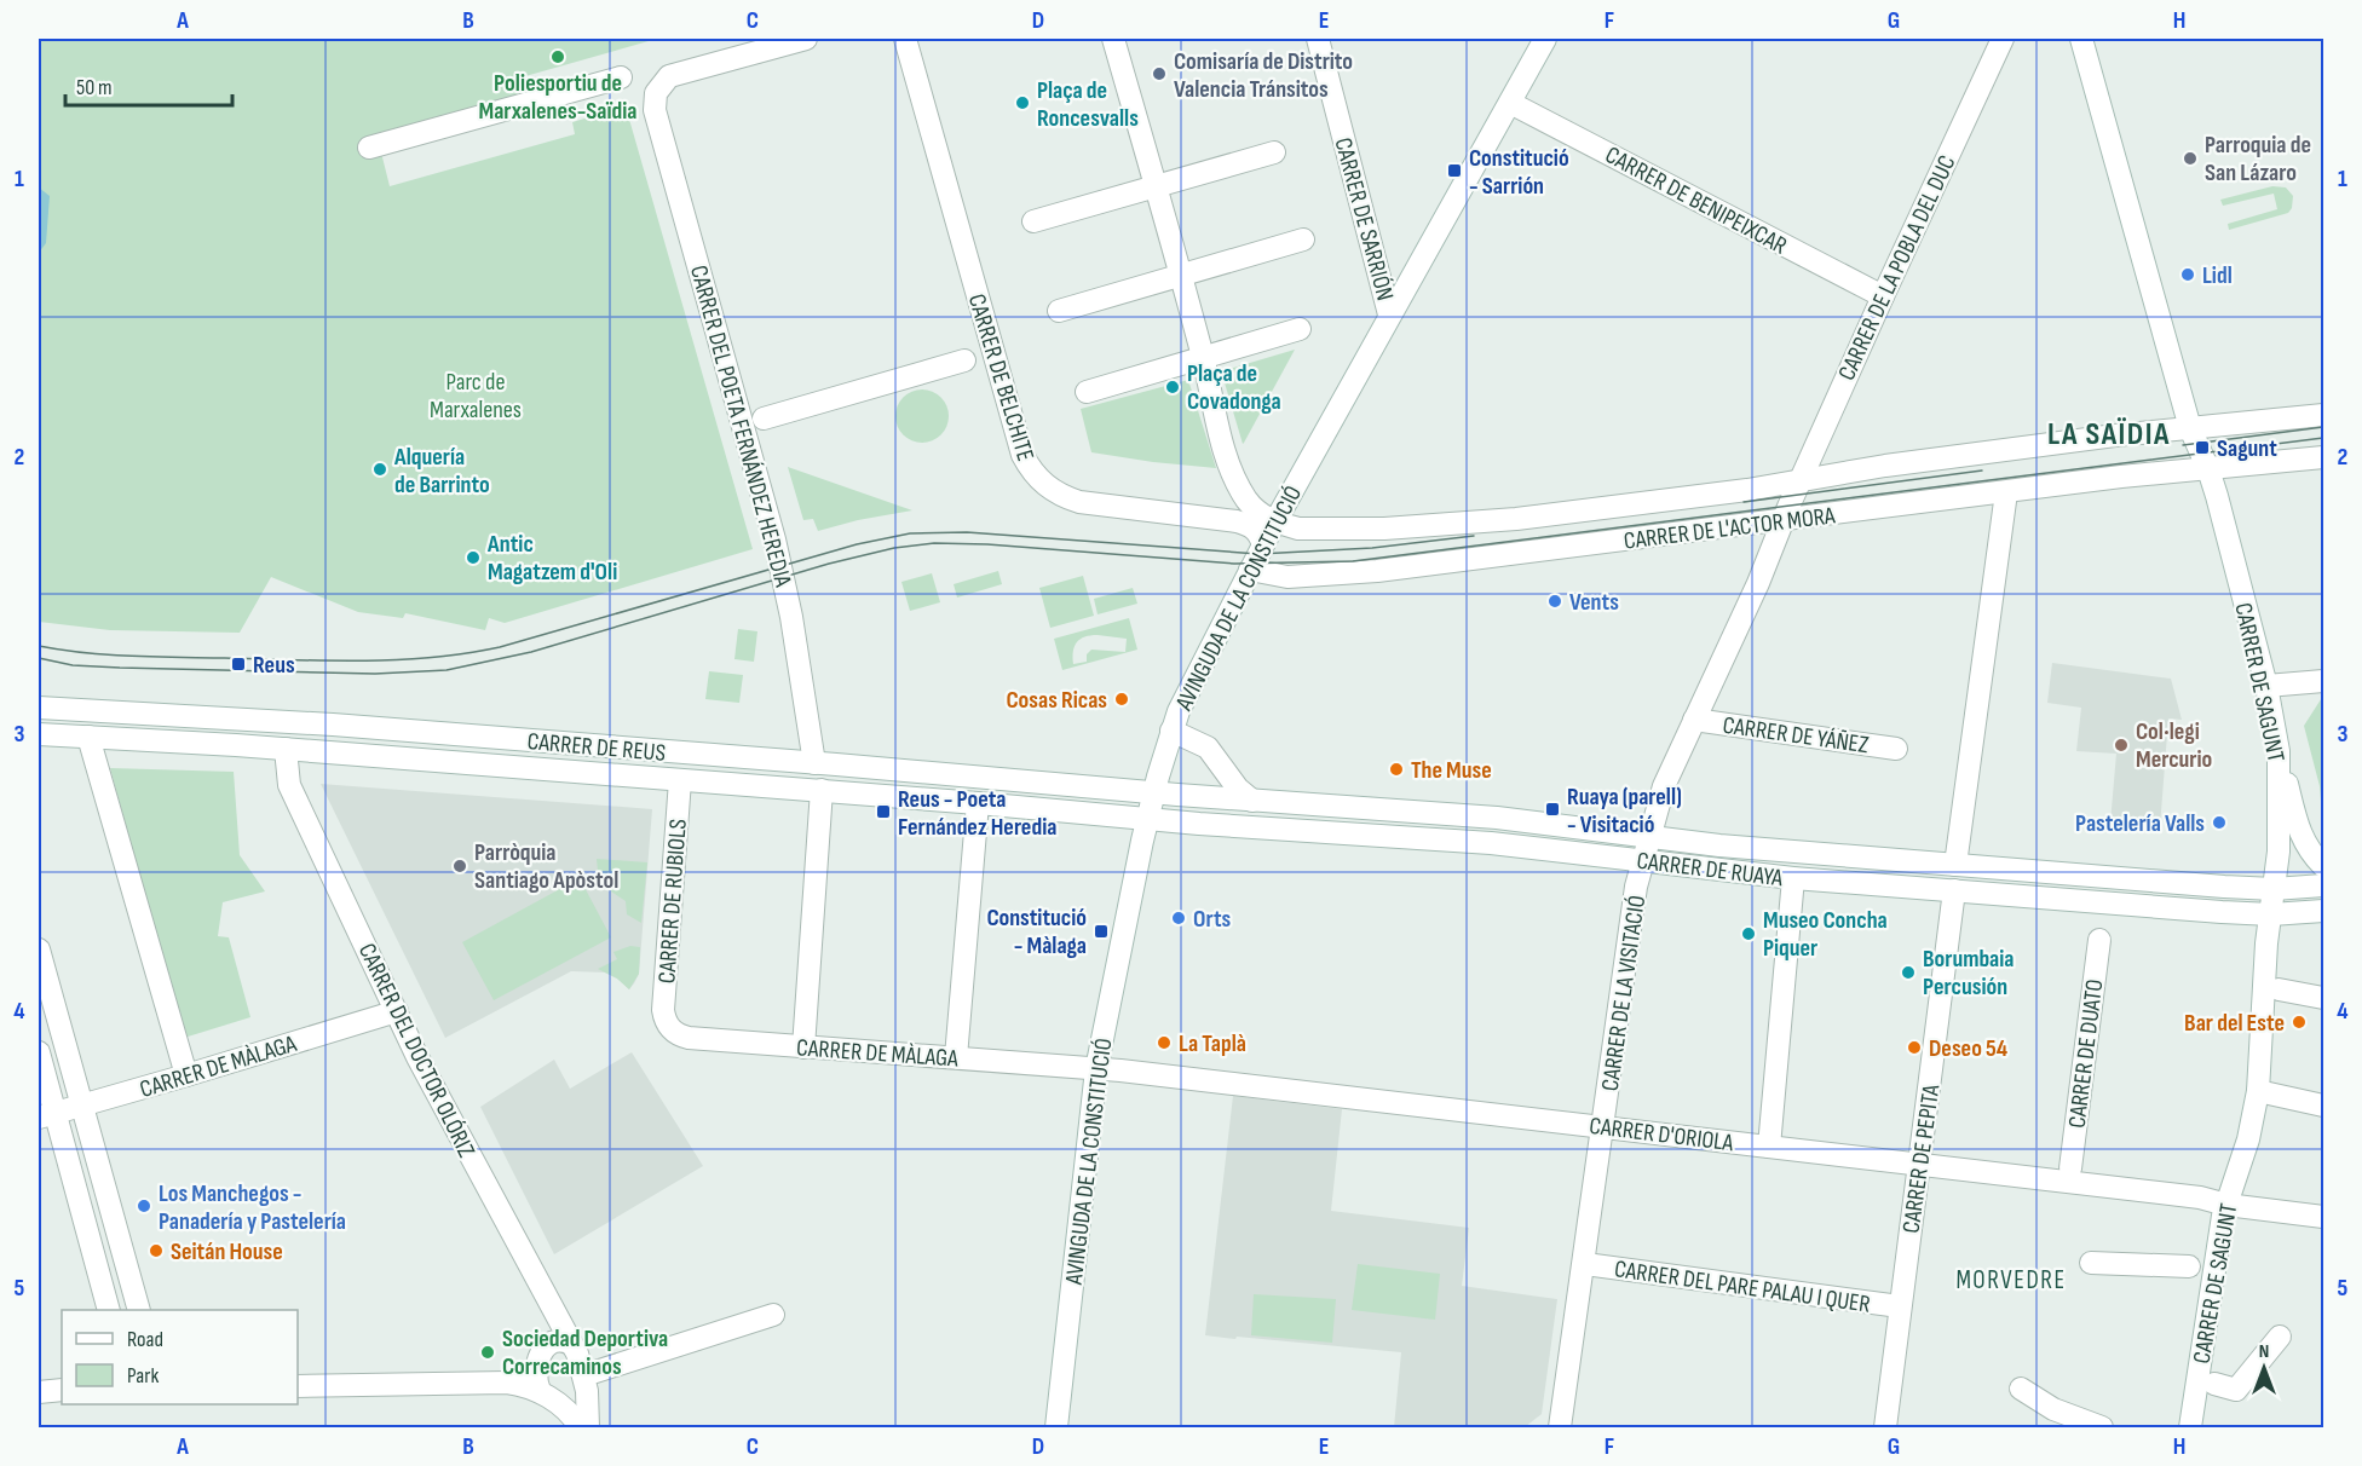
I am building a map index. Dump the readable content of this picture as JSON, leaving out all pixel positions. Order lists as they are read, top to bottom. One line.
{"streets":{"street":["CARRER DE BENIPEIXCAR","CARRER DE SARRIÓN","CARRER DE LA POBLA DEL DUC","CARRER DE BELCHITE","CARRER DEL POETA FERNÁNDEZ HEREDIA","CARRER DE L'ACTOR MORA","AVINGUDA DE LA CONSTITUCIÓ","CARRER DE SAGUNT","CARRER DE YÁÑEZ","CARRER DE REUS","CARRER DE RUAYA","CARRER DE RUBIOLS","CARRER DE LA VISITACIÓ","CARRER DEL DOCTOR OLÓRIZ","CARRER DE MÀLAGA","CARRER DE DUATO","CARRER D'ORIOLA","CARRER DE PEPITA","CARRER DEL PARE PALAU I QUER"]},"crossings":[["CARRER DE BENIPEIXCAR","CARRER DE LA POBLA DEL DUC"],["CARRER DE BENIPEIXCAR","AVINGUDA DE LA CONSTITUCIÓ"],["CARRER DE SARRIÓN","AVINGUDA DE LA CONSTITUCIÓ"],["CARRER DE LA POBLA DEL DUC","CARRER DE L'ACTOR MORA"],["CARRER DE LA POBLA DEL DUC","CARRER DE LA VISITACIÓ"],["CARRER DEL POETA FERNÁNDEZ HEREDIA","CARRER DE REUS"],["CARRER DE L'ACTOR MORA","AVINGUDA DE LA CONSTITUCIÓ"],["CARRER DE L'ACTOR MORA","CARRER DE SAGUNT"],["CARRER DE L'ACTOR MORA","CARRER DE LA VISITACIÓ"],["AVINGUDA DE LA CONSTITUCIÓ","CARRER DE REUS"],["AVINGUDA DE LA CONSTITUCIÓ","CARRER DE RUAYA"],["AVINGUDA DE LA CONSTITUCIÓ","CARRER DE MÀLAGA"],["AVINGUDA DE LA CONSTITUCIÓ","CARRER D'ORIOLA"],["CARRER DE SAGUNT","CARRER DE RUAYA"],["CARRER DE SAGUNT","CARRER D'ORIOLA"],["CARRER DE YÁÑEZ","CARRER DE LA VISITACIÓ"],["CARRER DE REUS","CARRER DE RUAYA"],["CARRER DE REUS","CARRER DE RUBIOLS"],["CARRER DE REUS","CARRER DEL DOCTOR OLÓRIZ"],["CARRER DE RUAYA","CARRER DE LA VISITACIÓ"],["CARRER DE RUAYA","CARRER DE PEPITA"],["CARRER DE RUBIOLS","CARRER DE MÀLAGA"],["CARRER DE LA VISITACIÓ","CARRER D'ORIOLA"],["CARRER DE LA VISITACIÓ","CARRER DEL PARE PALAU I QUER"],["CARRER DEL DOCTOR OLÓRIZ","CARRER DE MÀLAGA"],["CARRER DE MÀLAGA","CARRER D'ORIOLA"],["CARRER D'ORIOLA","CARRER DE PEPITA"],["CARRER DE PEPITA","CARRER DEL PARE PALAU I QUER"]],"districts":["LA SAÏDIA","MORVEDRE"],"parks":["Parc de Marxalenes"],"places":{"other":["Poliesportiu de Marxalenes-Saïdia","Comisaría de Distrito Valencia Tránsitos","Plaça de Roncesvalls","Parroquia de San Lázaro","Lidl","Plaça de Covadonga","Alquería de Barrinto","Antic Magatzem d'Oli","Vents","Cosas Ricas","Col·legi Mercurio","The Muse","Pastelería Valls","Parròquia Santiago Apòstol","Orts","Museo Concha Piquer","Borumbaia Percusión","Bar del Este","La Taplà","Deseo 54","Los Manchegos - Panadería y Pastelería","Seitán House","Sociedad Deportiva Correcaminos"],"transit":["Constitució - Sarrión","Sagunt","Reus","Ruaya (parell) - Visitació","Reus - Poeta Fernández Heredia","Constitució - Màlaga"]},"legend":["Road","Park"],"scale_bar":"50 m","north":"top","grid":{"columns":["A","B","C","D","E","F","G","H"],"rows":["1","2","3","4","5"]}}
